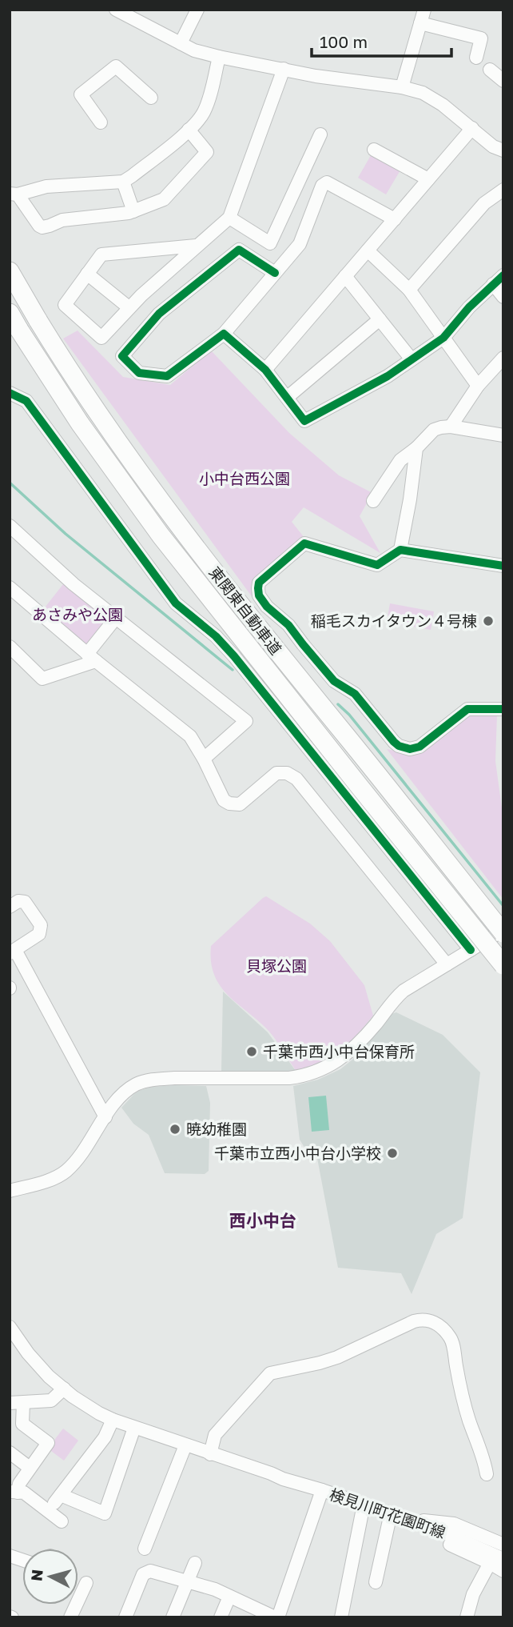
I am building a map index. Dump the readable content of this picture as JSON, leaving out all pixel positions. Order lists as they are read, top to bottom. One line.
{"streets":{"highway":["東関東自動車道"],"street":["検見川町花園町線"]},"districts":["西小中台"],"parks":["小中台西公園","あさみや公園","貝塚公園"],"places":["稲毛スカイタウン４号棟","千葉市西小中台保育所","暁幼稚園","千葉市立西小中台小学校"],"scale_bar":"100 m","north":"left"}
